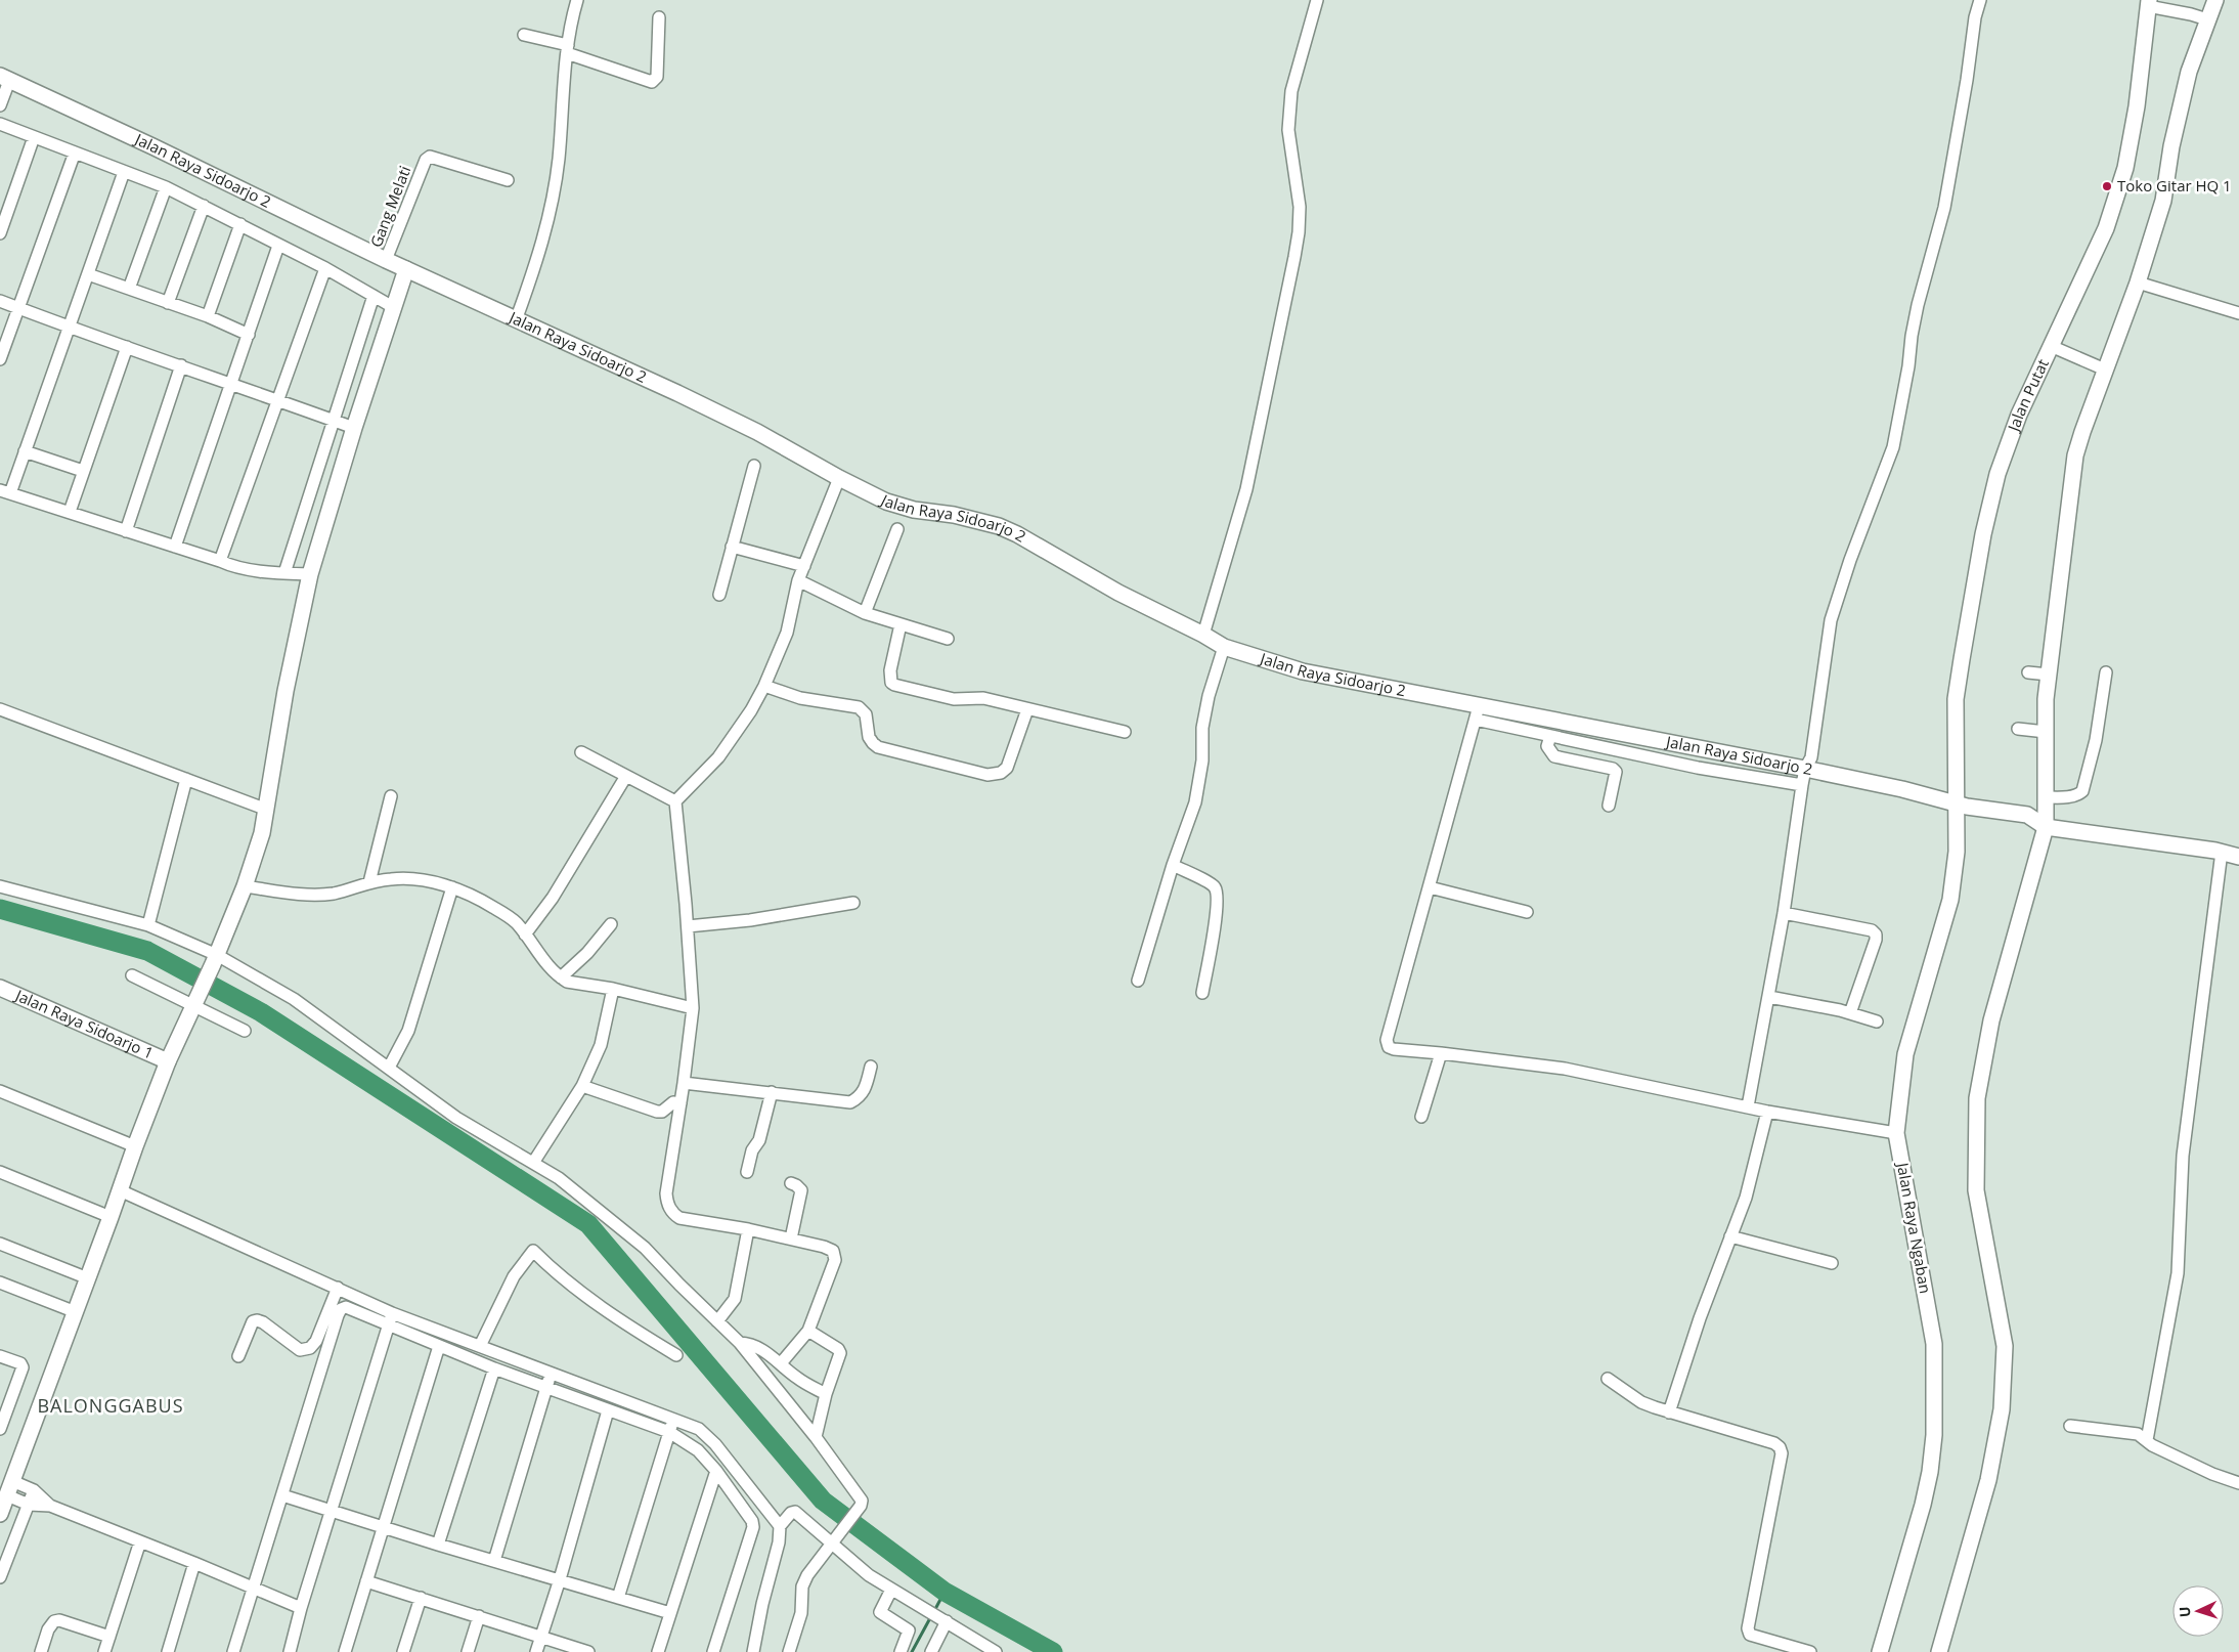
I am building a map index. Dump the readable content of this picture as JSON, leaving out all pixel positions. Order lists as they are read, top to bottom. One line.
{"streets":{"street":["Jalan Raya Sidoarjo 2","Gang Melati","Jalan Putat","Jalan Raya Sidoarjo 1","Jalan Raya Ngaban"]},"crossings":[["Jalan Raya Sidoarjo 2","Gang Melati"],["Jalan Raya Sidoarjo 2","Jalan Putat"],["Jalan Raya Sidoarjo 2","Jalan Raya Ngaban"],["Jalan Putat","Jalan Raya Ngaban"]],"districts":["BALONGGABUS"],"places":["Toko Gitar HQ 1"],"north":"left"}
